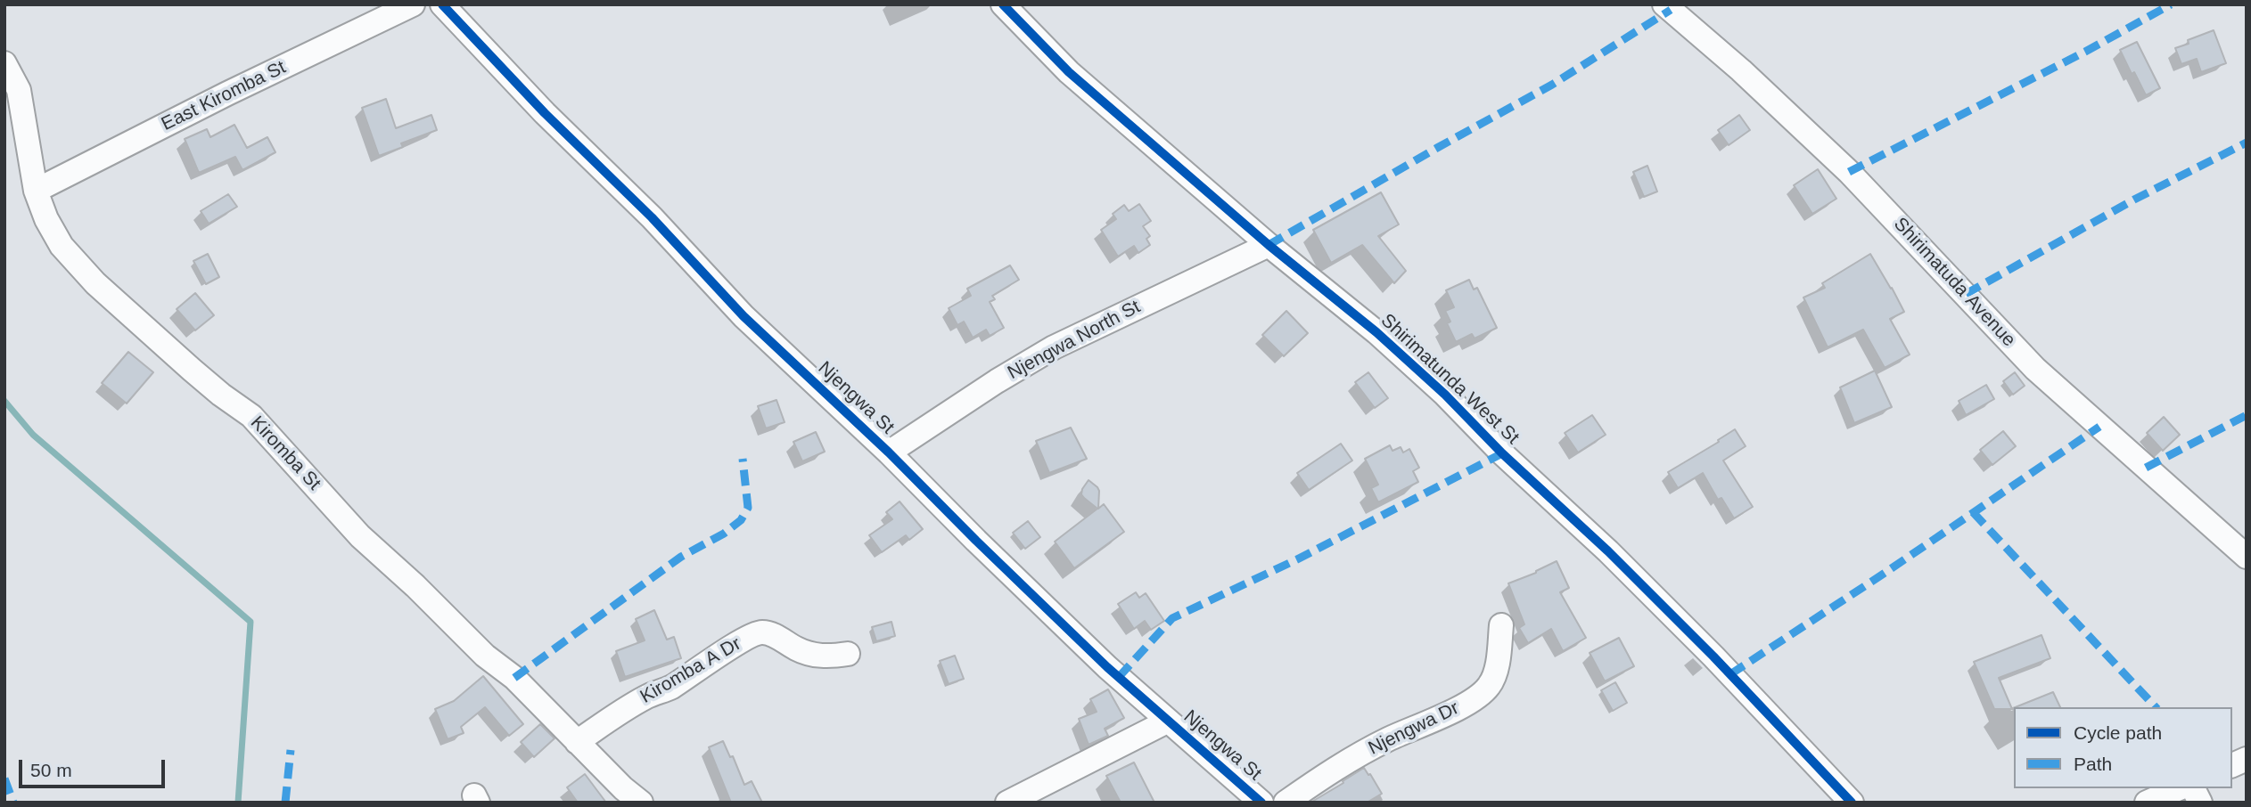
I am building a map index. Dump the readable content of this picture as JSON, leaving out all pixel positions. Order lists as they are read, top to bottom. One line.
{"streets":{"street":["East Kiromba St","Shirimatuda Avenue","Njengwa North St","Shirimatunda West St","Njengwa St","Kiromba St","Kiromba A Dr","Njengwa Dr"]},"crossings":[["East Kiromba St","Kiromba St"],["Njengwa North St","Shirimatunda West St"],["Njengwa North St","Njengwa St"],["Kiromba St","Kiromba A Dr"]],"legend":["Cycle path","Path"],"scale_bar":"50 m"}
